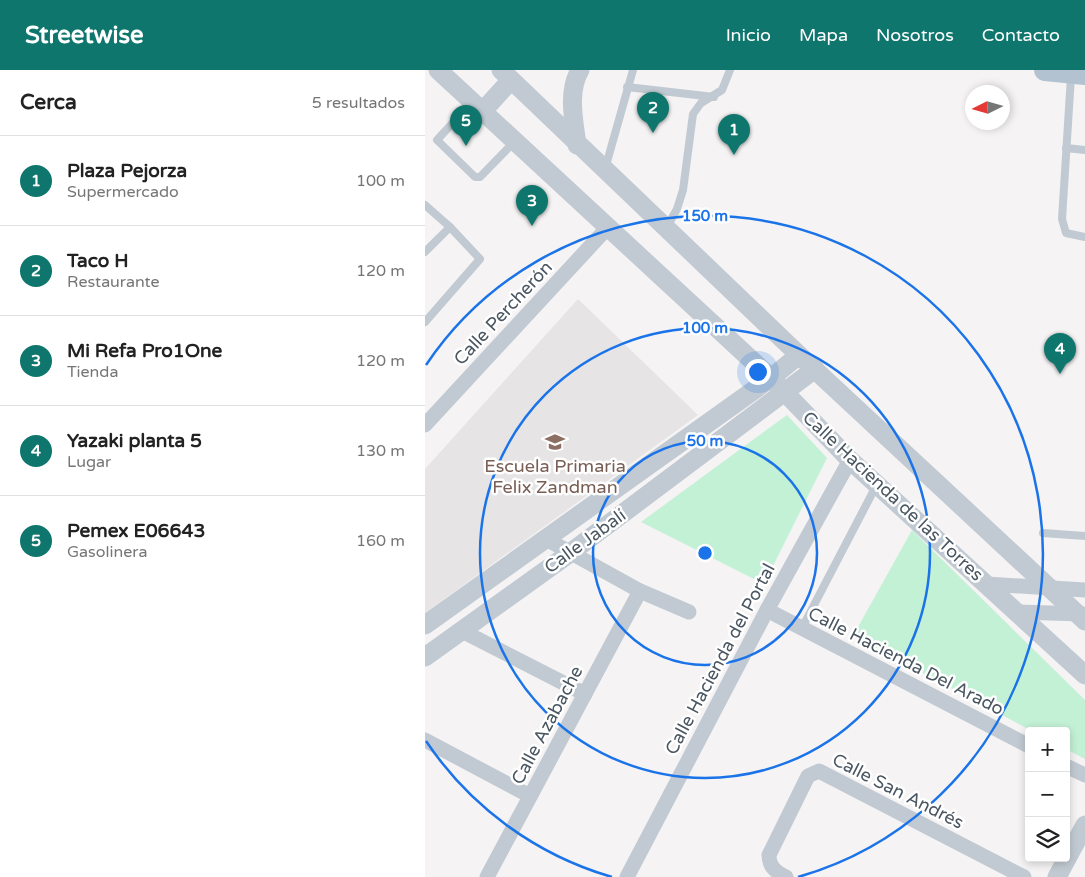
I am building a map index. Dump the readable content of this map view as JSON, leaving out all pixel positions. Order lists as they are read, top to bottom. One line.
{"streets":{"street":["Calle Percherón","Calle Hacienda de las Torres","Calle Jabalí","Calle Hacienda del Portal","Calle Hacienda Del Arado","Calle Azabache","Calle San Andrés"]},"crossings":[["Calle Percherón","Calle Hacienda de las Torres"],["Calle Hacienda de las Torres","Calle Jabalí"],["Calle Hacienda de las Torres","Calle Hacienda del Portal"],["Calle Hacienda del Portal","Calle Hacienda Del Arado"]],"places":{"school or university":["Escuela Primaria Felix Zandman"]},"north":"left","page":{"header":"Streetwise","nav":["Inicio","Mapa","Nosotros","Contacto"],"heading":["Cerca","5 resultados"],"pins":["2","5","1","3","4"],"list":[{"mark":"1","name":"Plaza Pejorza","note":"Supermercado","value":"100 m"},{"mark":"2","name":"Taco H","note":"Restaurante","value":"120 m"},{"mark":"3","name":"Mi Refa Pro1One","note":"Tienda","value":"120 m"},{"mark":"4","name":"Yazaki planta 5","note":"Lugar","value":"130 m"},{"mark":"5","name":"Pemex E06643","note":"Gasolinera","value":"160 m"}],"map_buttons":["+","−"]},"rings":["150 m","100 m","50 m"]}
